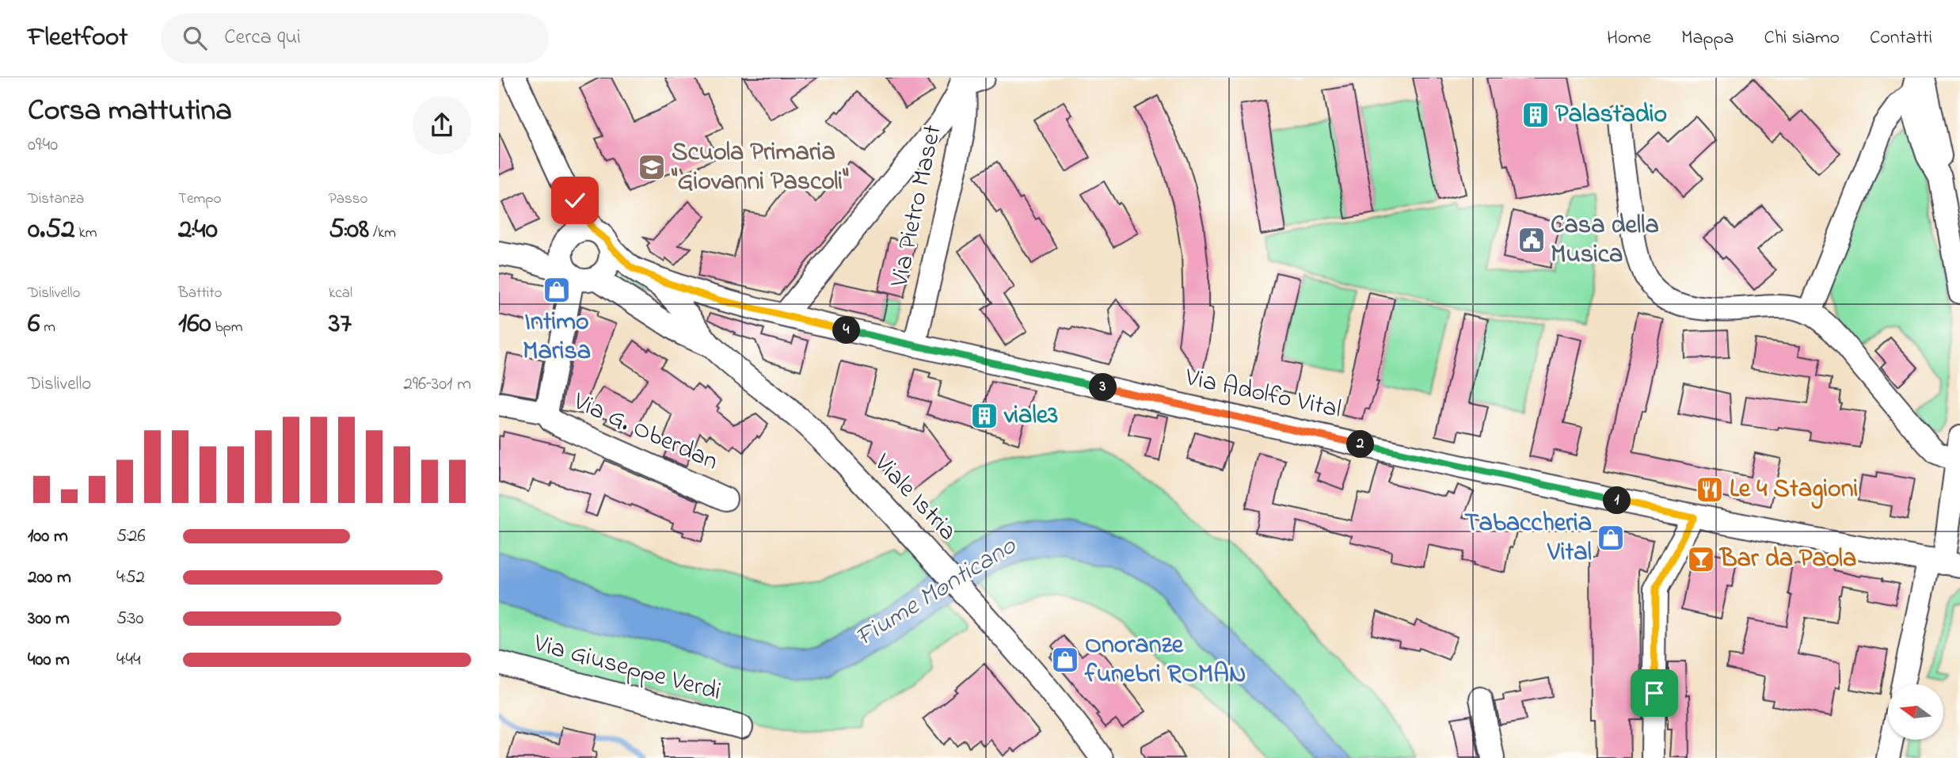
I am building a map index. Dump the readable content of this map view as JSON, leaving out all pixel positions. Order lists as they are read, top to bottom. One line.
{"streets":{"street":["Via Pietro Maset","Via Adolfo Vital","Via G. Oberdan","Viale Istria","Via Giuseppe Verdi"]},"crossings":[["Via Pietro Maset","Via Adolfo Vital"],["Via Adolfo Vital","Viale Istria"],["Via G. Oberdan","Viale Istria"]],"water":["Fiume Monticano"],"places":{"building":["Palastadio","viale3"],"school or university":["Scuola Primaria \"Giovanni Pascoli\""],"public building":["Casa della Musica"],"shop":["Intimo Marisa","Tabaccheria Vital","Onoranze funebri ROMAN"],"restaurant":["Le 4 Stagioni"],"bar":["Bar da Paola"]},"north":"left","page":{"header":"Fleetfoot","search":"Cerca qui","nav":["Home","Mappa","Chi siamo","Contatti"],"heading":["Corsa mattutina","09:40"],"stats":[["Distanza","0.52 km"],["Tempo","2:40"],["Passo","5:08 /km"],["Dislivello","6 m"],["Battito","160 bpm"],["kcal","37"]],"pins":["4","3","2","1"],"chart":["Dislivello","296–301 m"],"list":[{"name":"100 m","note":"5:26"},{"name":"200 m","note":"4:52"},{"name":"300 m","note":"5:30"},{"name":"400 m","note":"4:44"}]}}
